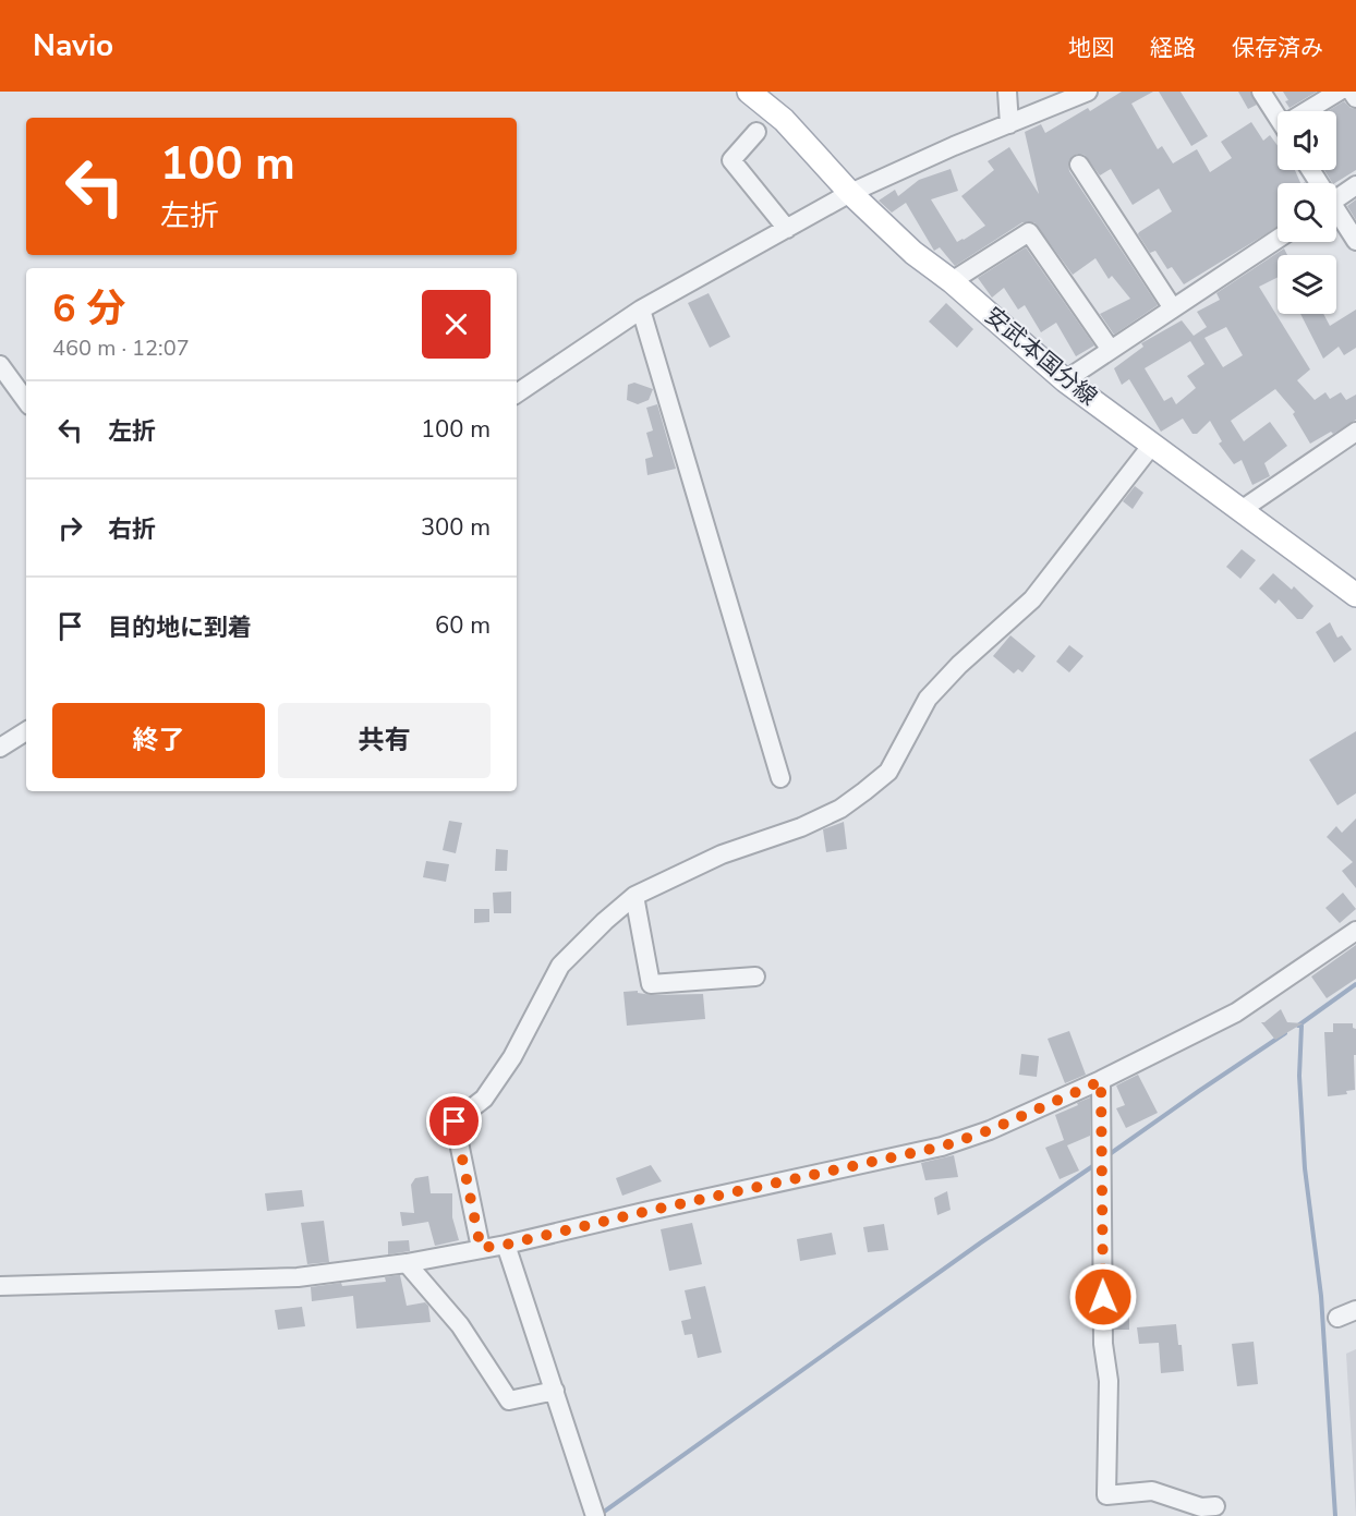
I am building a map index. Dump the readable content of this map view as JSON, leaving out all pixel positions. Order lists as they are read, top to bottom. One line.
{"streets":{"main road":["安武本国分線"]},"page":{"header":"Navio","nav":["地図","経路","保存済み"],"turn":["100 m","左折"],"heading":["6 分","460 m · 12:07"],"list":[{"name":"左折","value":"100 m"},{"name":"右折","value":"300 m"},{"name":"目的地に到着","value":"60 m"}],"buttons":["終了","共有"]}}
